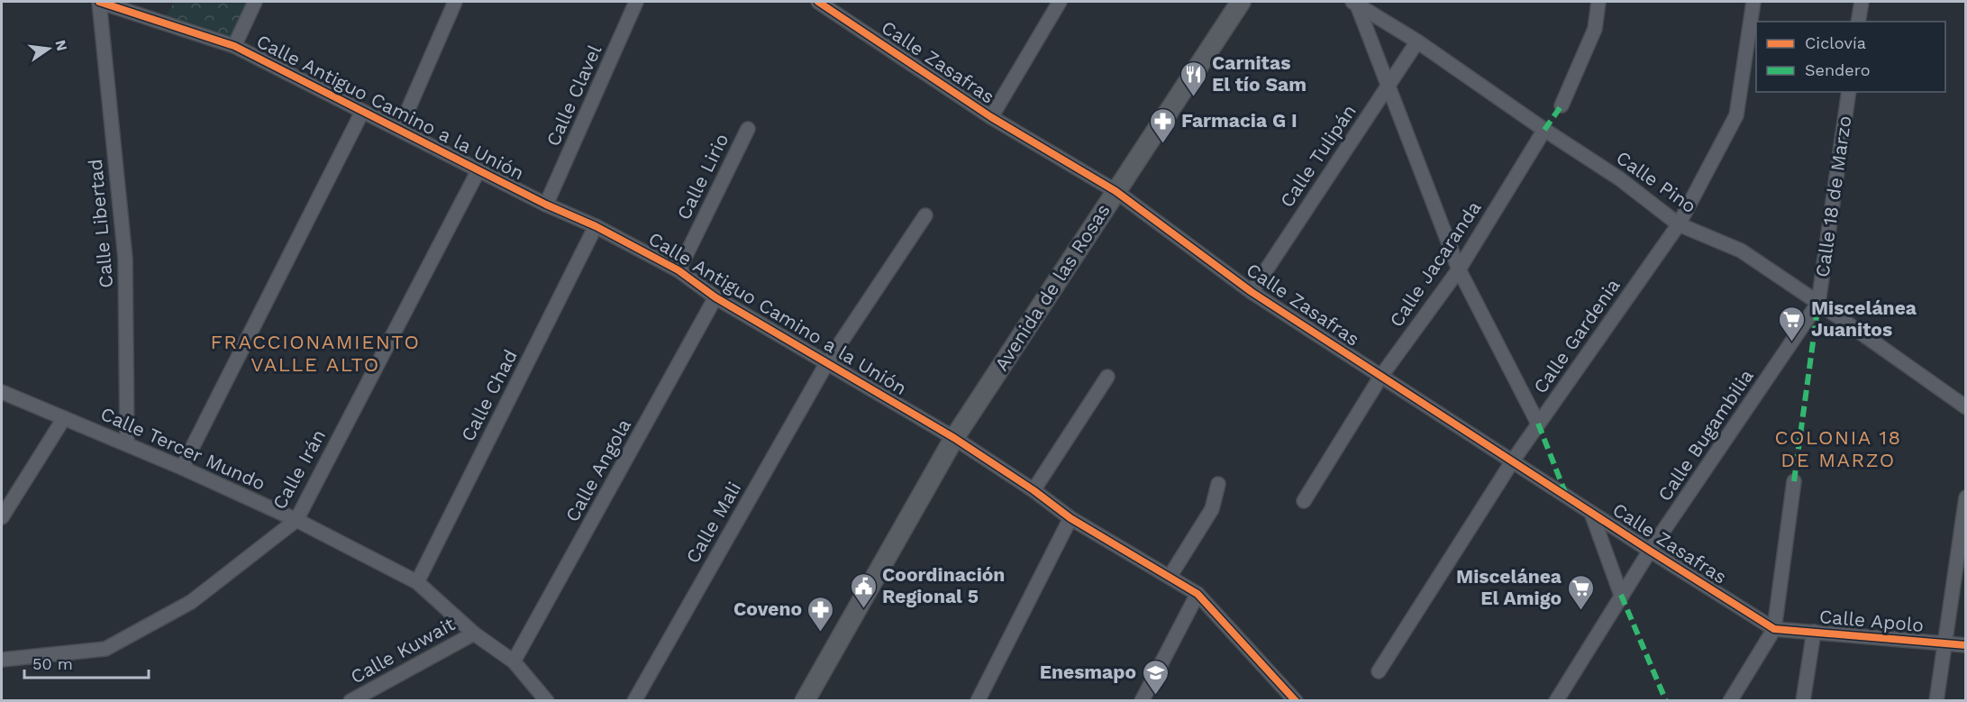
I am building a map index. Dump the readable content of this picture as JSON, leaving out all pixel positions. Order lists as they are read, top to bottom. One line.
{"streets":{"street":["Calle Zasafras","Calle Clavel","Calle Antiguo Camino a la Unión","Calle Tulipán","Calle Lirio","Calle Pino","Calle 18 de Marzo","Calle Libertad","Calle Jacaranda","Avenida de las Rosas","Calle Gardenia","Calle Chad","Calle Bugambilia","Calle Tercer Mundo","Calle Irán","Calle Angola","Calle Mali","Calle Apolo","Calle Kuwait"]},"crossings":[["Calle Zasafras","Calle Tulipán"],["Calle Zasafras","Calle Jacaranda"],["Calle Zasafras","Avenida de las Rosas"],["Calle Zasafras","Calle Gardenia"],["Calle Zasafras","Calle Bugambilia"],["Calle Zasafras","Calle Apolo"],["Calle Clavel","Calle Antiguo Camino a la Unión"],["Calle Antiguo Camino a la Unión","Calle Lirio"],["Calle Antiguo Camino a la Unión","Calle Libertad"],["Calle Antiguo Camino a la Unión","Avenida de las Rosas"],["Calle Antiguo Camino a la Unión","Calle Chad"],["Calle Antiguo Camino a la Unión","Calle Irán"],["Calle Antiguo Camino a la Unión","Calle Angola"],["Calle Antiguo Camino a la Unión","Calle Mali"],["Calle Tulipán","Calle Pino"],["Calle Pino","Calle 18 de Marzo"],["Calle Pino","Calle Jacaranda"],["Calle Pino","Calle Gardenia"],["Calle Pino","Calle Bugambilia"],["Calle 18 de Marzo","Calle Bugambilia"],["Calle Libertad","Calle Tercer Mundo"],["Calle Chad","Calle Tercer Mundo"],["Calle Tercer Mundo","Calle Irán"],["Calle Tercer Mundo","Calle Angola"],["Calle Tercer Mundo","Calle Kuwait"]],"districts":["FRACCIONAMIENTO VALLE ALTO","COLONIA 18 DE MARZO"],"places":{"restaurant":["Carnitas El tío Sam"],"pharmacy":["Farmacia G I","Coveno"],"supermarket":["Miscelánea Juanitos","Miscelánea El Amigo"],"public building":["Coordinación Regional 5"],"school or university":["Enesmapo"]},"legend":["Ciclovía","Sendero"],"scale_bar":"50 m","north":"right"}
